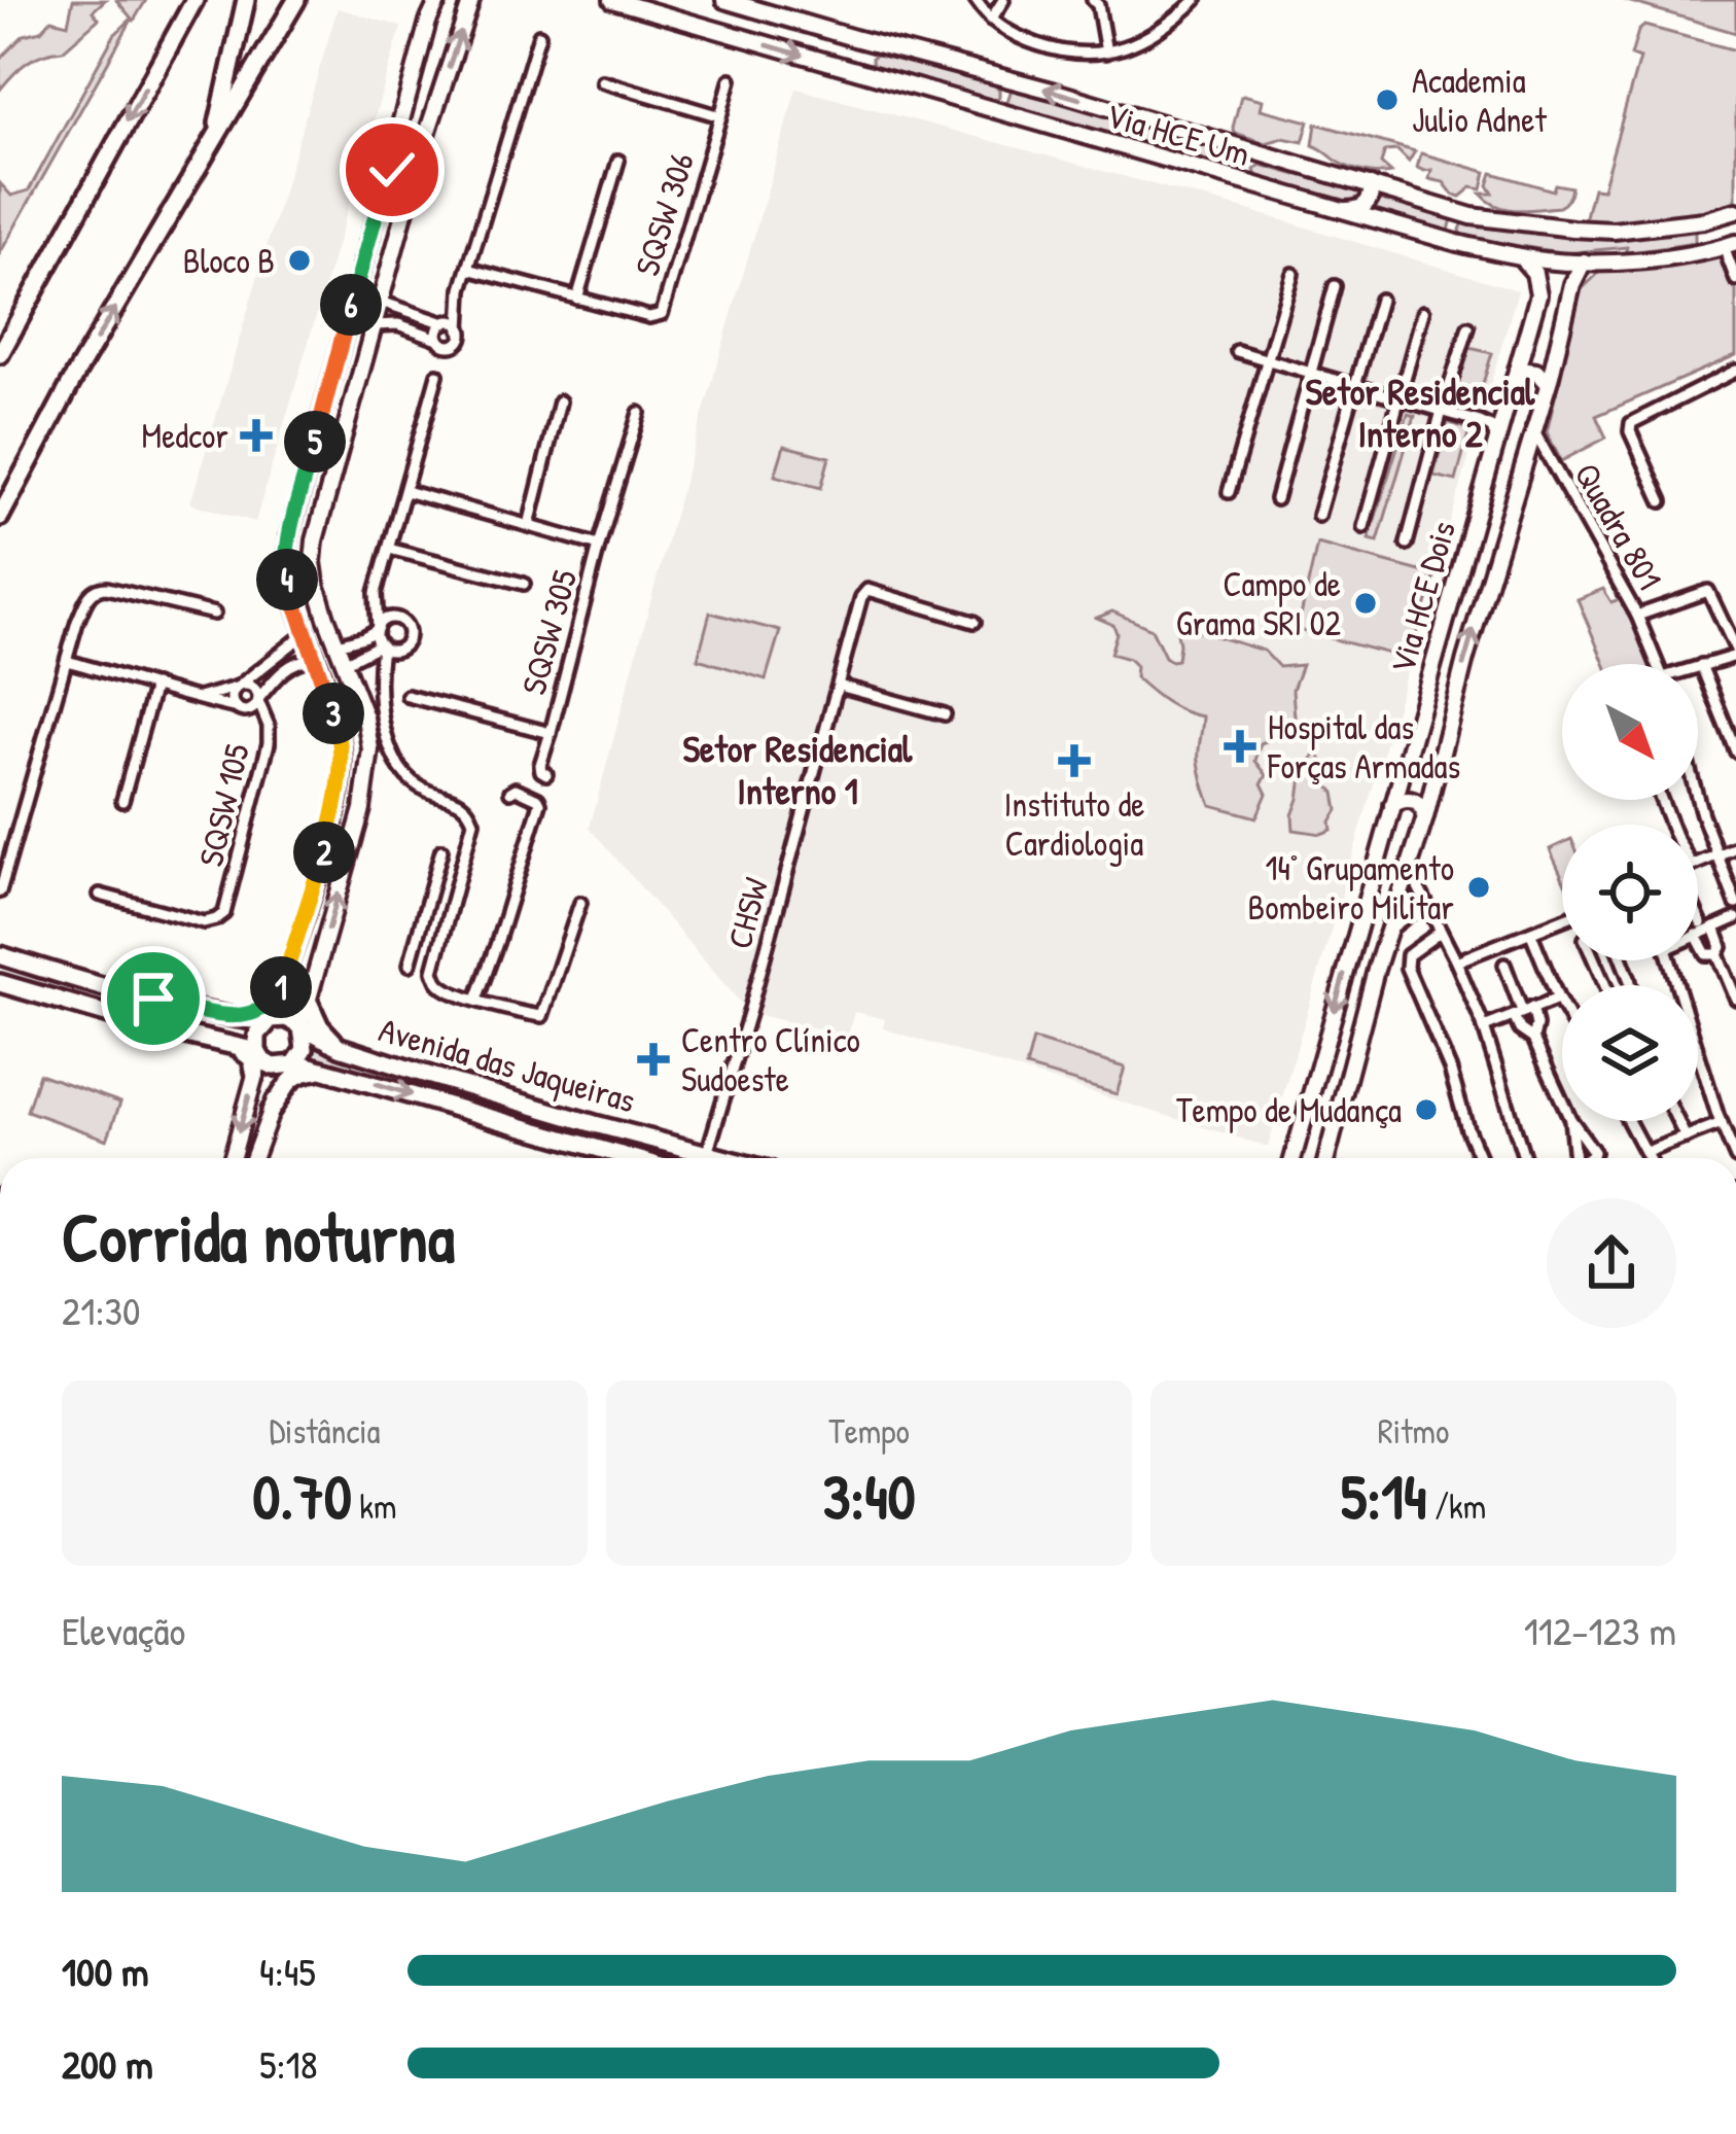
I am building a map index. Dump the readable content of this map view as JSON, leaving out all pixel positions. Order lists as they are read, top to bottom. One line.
{"streets":{"main road":["Via HCE Um","Via HCE Dois","Avenida das Jaqueiras"],"street":["SQSW 306","Quadra 801","SQSW 305","SQSW 105","CHSW"]},"crossings":[["Via HCE Um","Via HCE Dois"],["Quadra 801","Via HCE Dois"],["CHSW","Avenida das Jaqueiras"]],"districts":["Setor Residencial Interno 2","Setor Residencial Interno 1"],"places":{"other":["Academia Julio Adnet","Bloco B","Campo de Grama SRI 02","14° Grupamento Bombeiro Militar","Tempo de Mudança"],"health":["Medcor","Hospital das Forças Armadas","Instituto de Cardiologia","Centro Clínico Sudoeste"]},"north":"bottom right","page":{"pins":["6","5","4","3","2","1"],"heading":["Corrida noturna","21:30"],"stats":[["Distância","0.70 km"],["Tempo","3:40"],["Ritmo","5:14 /km"]],"chart":["Elevação","112–123 m"],"list":[{"name":"100 m","note":"4:45"},{"name":"200 m","note":"5:18"}]}}
